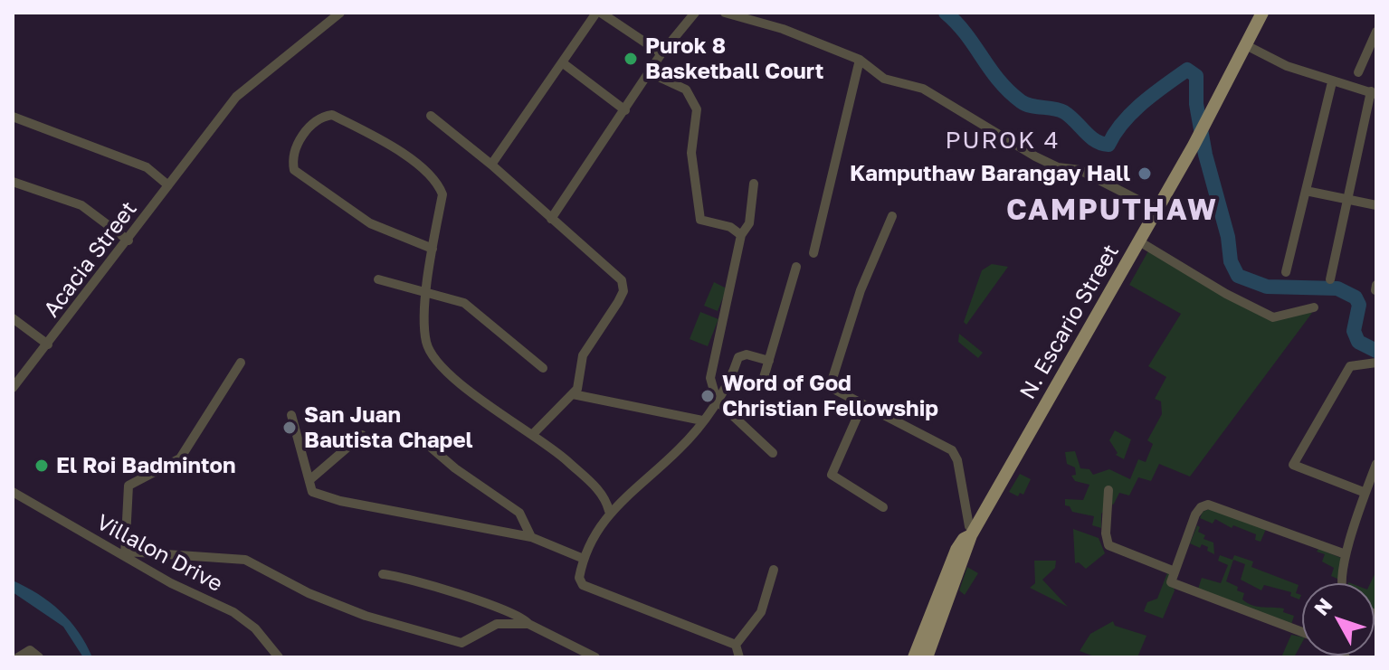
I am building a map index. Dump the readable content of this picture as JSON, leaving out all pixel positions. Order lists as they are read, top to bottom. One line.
{"streets":{"main road":["N. Escario Street"],"street":["Acacia Street","Villalon Drive"]},"districts":["PUROK 4","CAMPUTHAW"],"places":["Purok 8 Basketball Court","Kamputhaw Barangay Hall","Word of God Christian Fellowship","San Juan Bautista Chapel","El Roi Badminton"],"north":"top left"}
